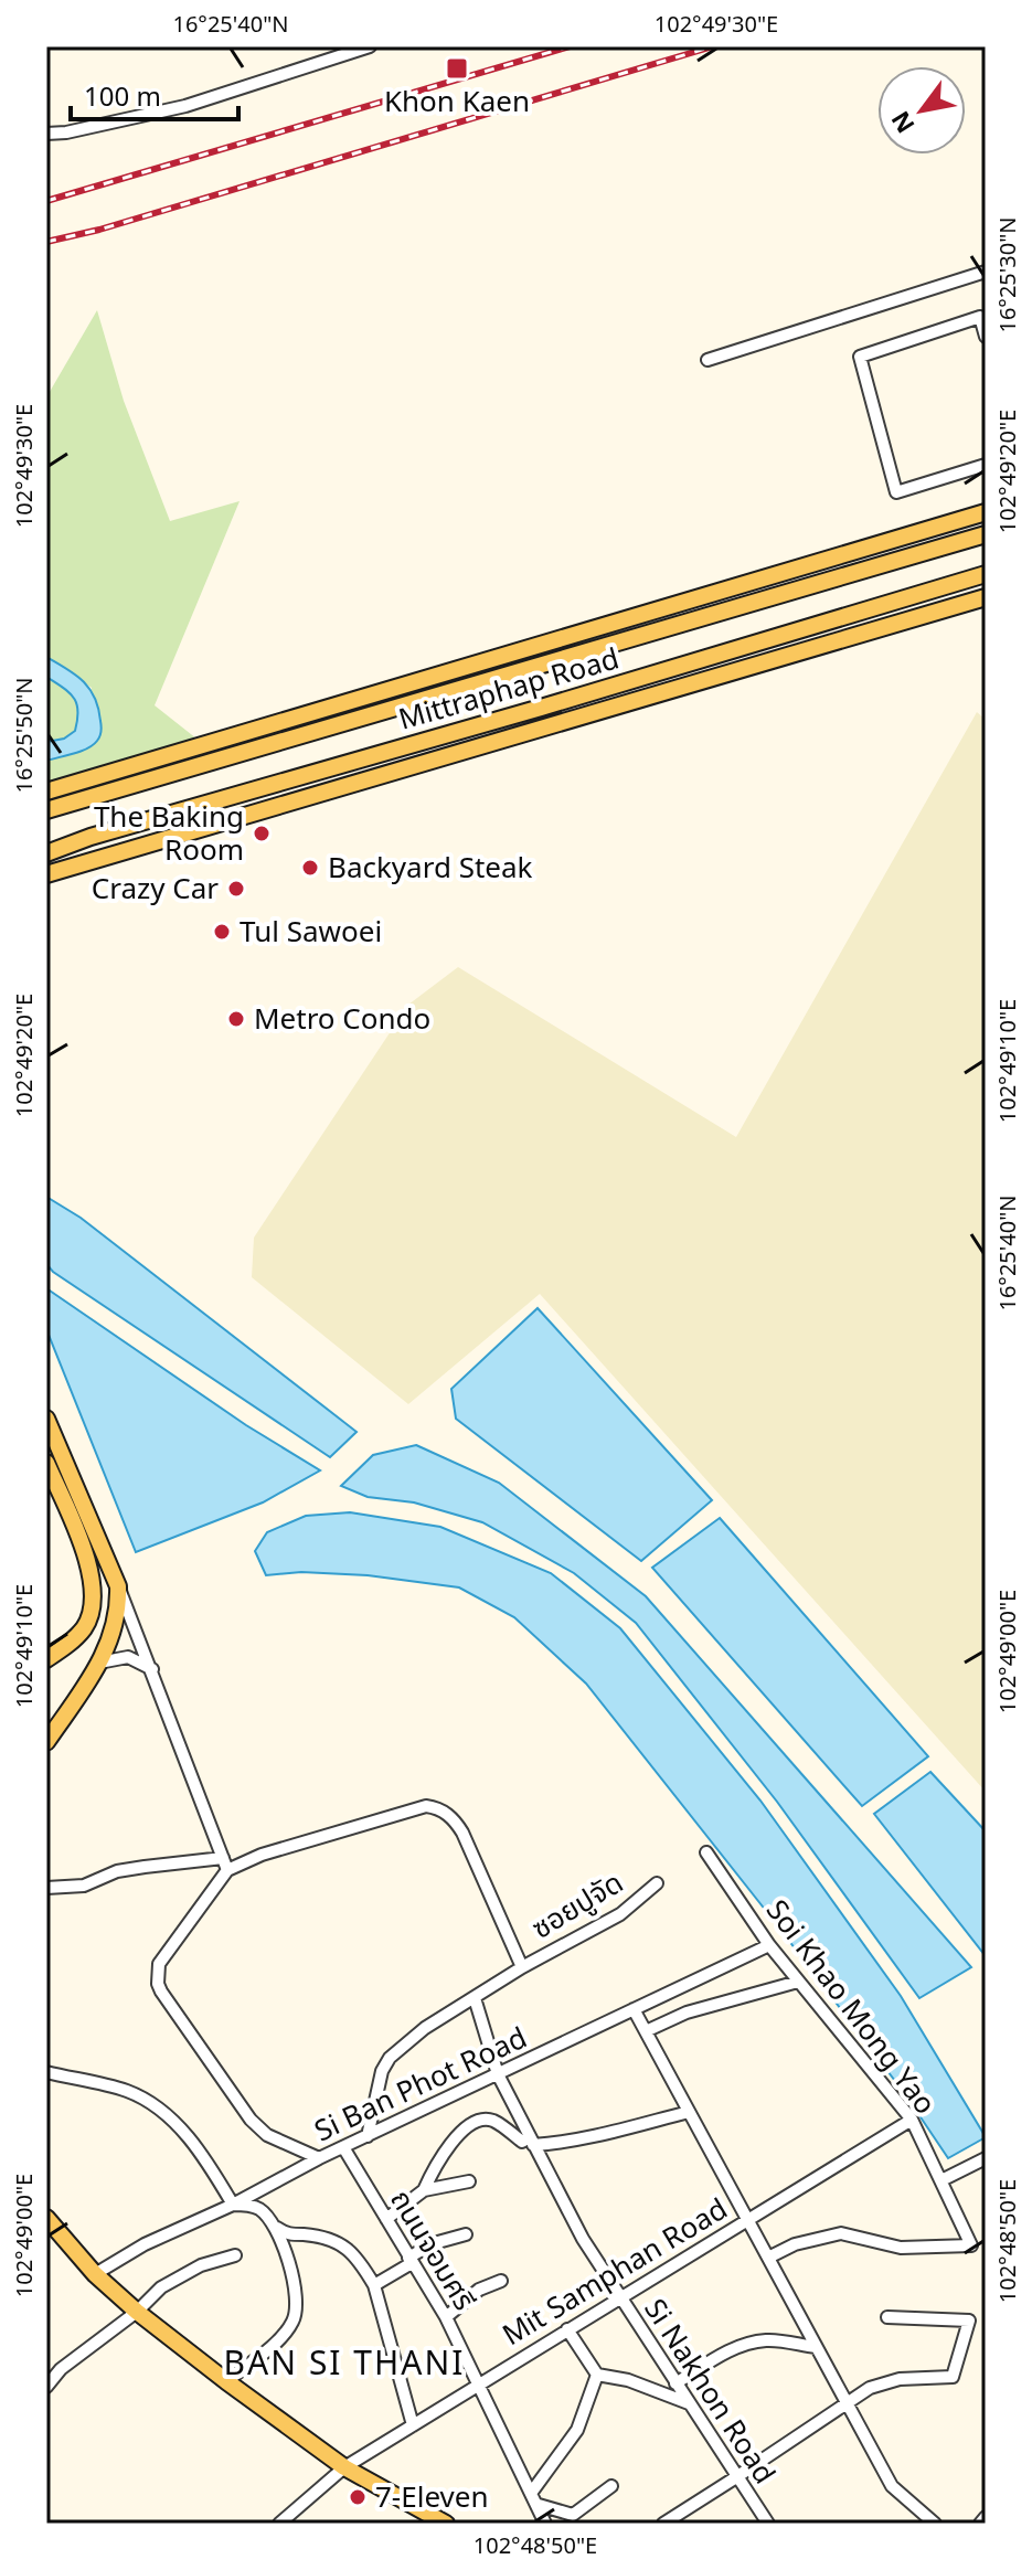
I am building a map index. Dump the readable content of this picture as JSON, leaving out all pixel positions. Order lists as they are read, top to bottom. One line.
{"streets":{"main road":["Mittraphap Road"],"street":["ซอยปูจัด","Soi Khao Mong Yao","Si Ban Phot Road","ถนนจอมศรี","Mit Samphan Road","Si Nakhon Road"]},"crossings":[["ซอยปูจัด","Si Ban Phot Road"],["ซอยปูจัด","Si Nakhon Road"],["Soi Khao Mong Yao","Si Ban Phot Road"],["Soi Khao Mong Yao","Mit Samphan Road"],["Si Ban Phot Road","ถนนจอมศรี"],["Si Ban Phot Road","Si Nakhon Road"],["ถนนจอมศรี","Mit Samphan Road"],["Mit Samphan Road","Si Nakhon Road"]],"districts":["BAN SI THANI"],"places":{"transit":["Khon Kaen"],"other":["The Baking Room","Backyard Steak","Crazy Car","Tul Sawoei","Metro Condo","7-Eleven"]},"scale_bar":"100 m","north":"bottom left","coordinates":["16°25'40\"N","102°49'30\"E","16°25'30\"N","102°49'20\"E","16°25'50\"N","102°49'10\"E","102°49'00\"E","102°48'50\"E"]}
